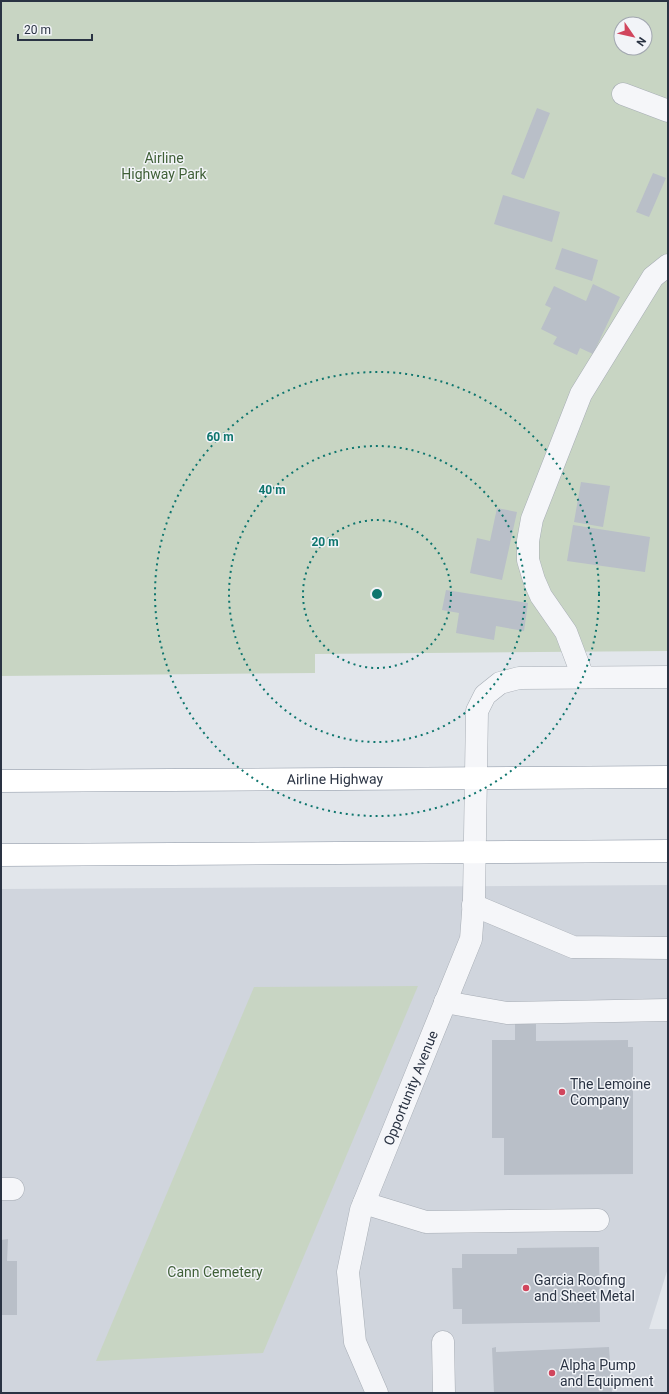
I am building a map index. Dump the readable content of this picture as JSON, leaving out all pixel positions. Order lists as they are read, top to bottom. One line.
{"streets":{"highway":["Airline Highway"],"street":["Opportunity Avenue"]},"crossings":[["Airline Highway","Opportunity Avenue"]],"parks":["Airline Highway Park","Cann Cemetery"],"places":["The Lemoine Company","Garcia Roofing and Sheet Metal","Alpha Pump and Equipment"],"scale_bar":"20 m","north":"bottom right","rings":["60 m","40 m","20 m"]}
